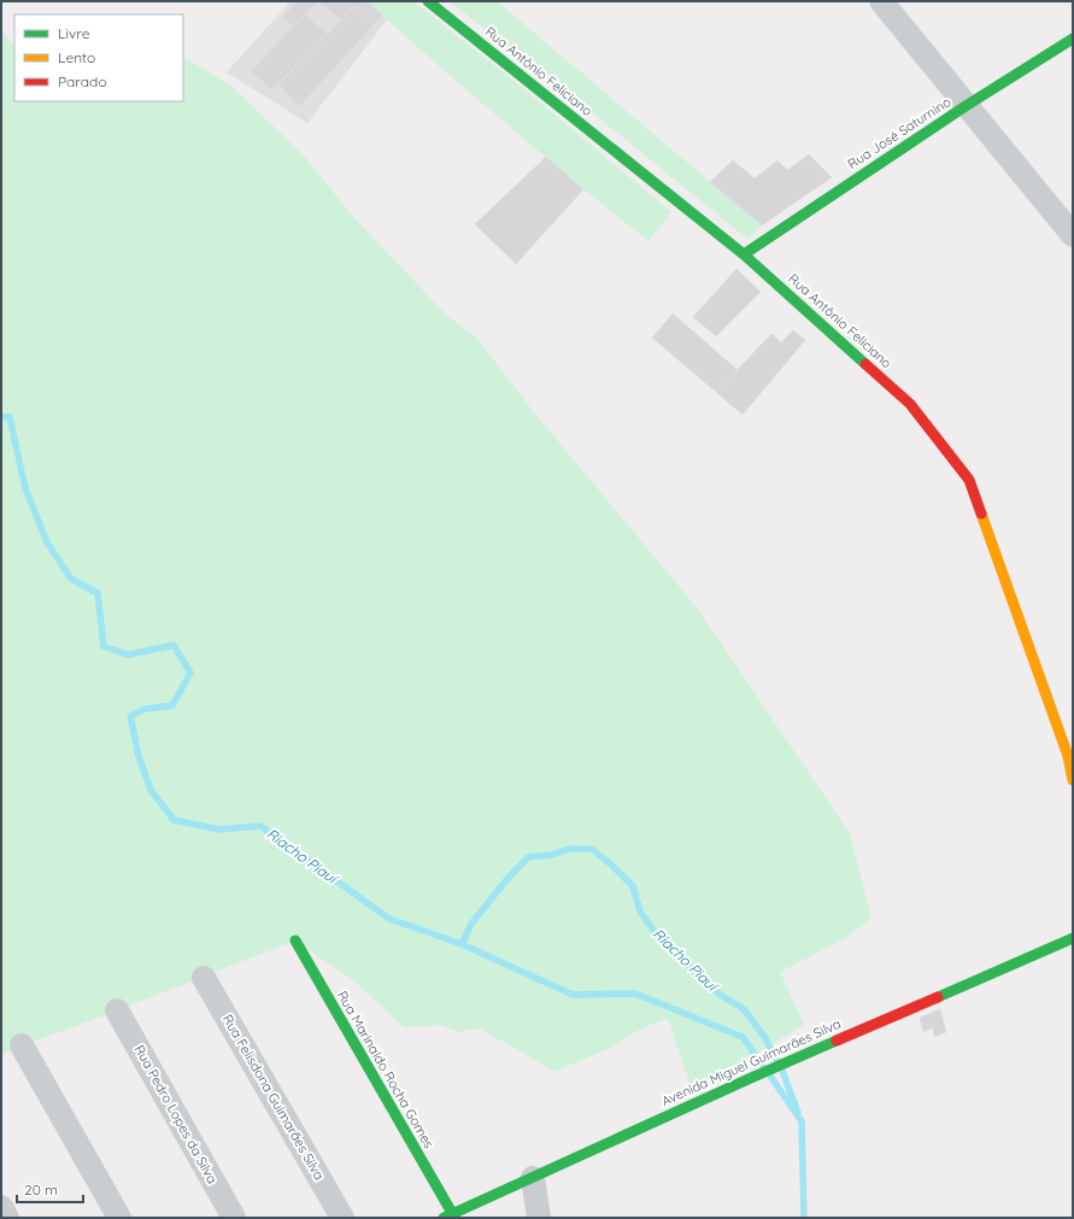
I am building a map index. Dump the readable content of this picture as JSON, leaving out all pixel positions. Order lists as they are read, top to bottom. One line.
{"streets":{"street":["Rua Antônio Feliciano","Rua José Saturnino","Avenida Miguel Guimarães Silva","Rua Marinaldo Rocha Gomes","Rua Felisdona Guimarães Silva","Rua Pedro Lopes da Silva"]},"crossings":[["Rua Antônio Feliciano","Rua José Saturnino"],["Avenida Miguel Guimarães Silva","Rua Marinaldo Rocha Gomes"]],"water":["Riacho Piauí"],"legend":["Livre","Lento","Parado"],"scale_bar":"20 m"}
